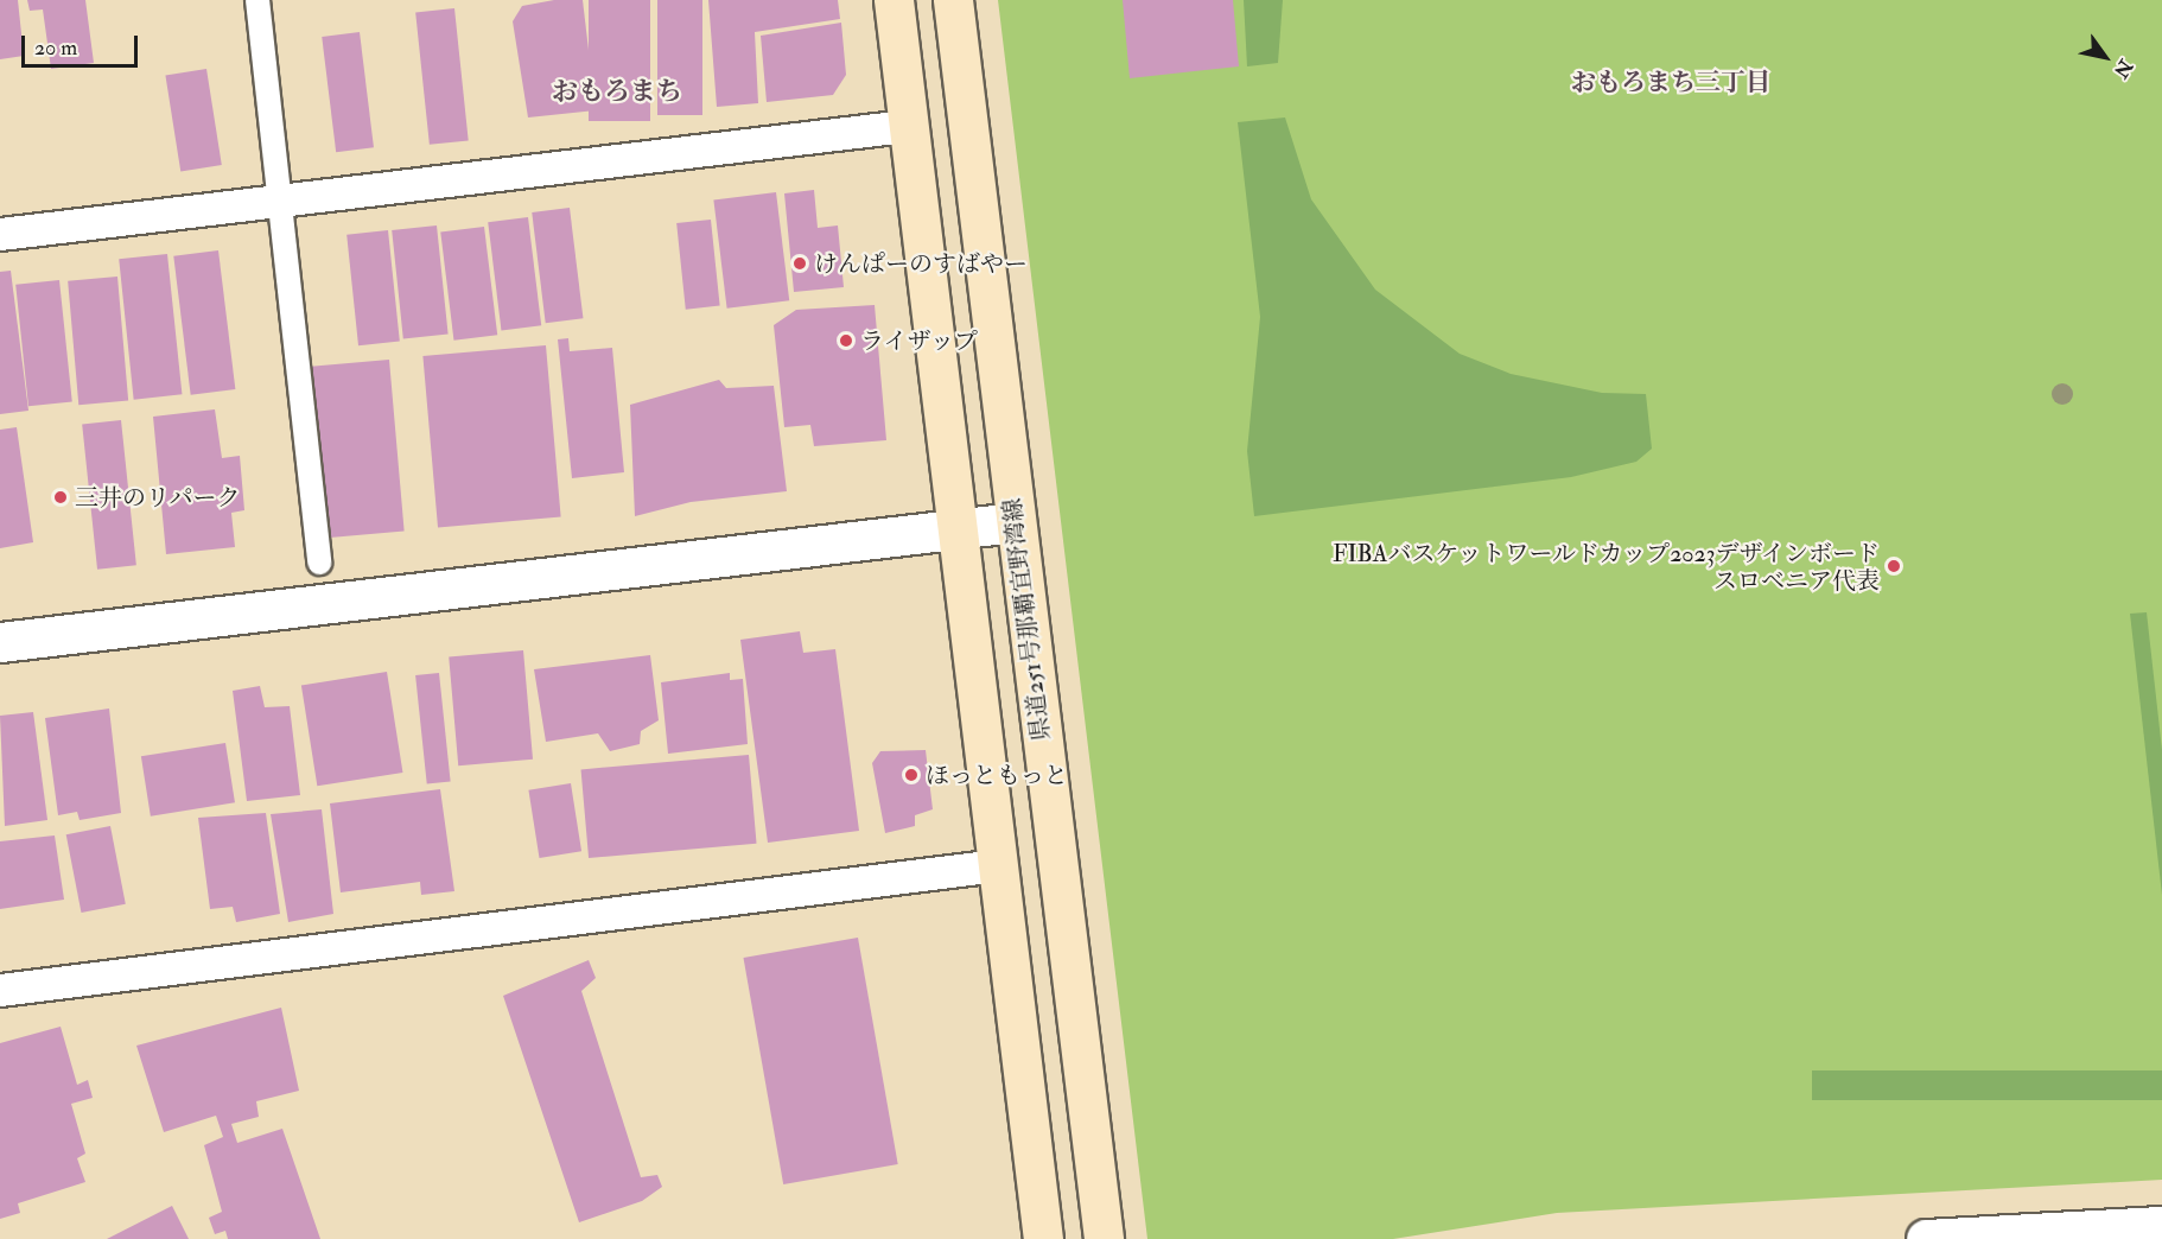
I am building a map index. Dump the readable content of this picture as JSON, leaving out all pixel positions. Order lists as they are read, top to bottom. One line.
{"streets":{"main road":["県道251号那覇宜野湾線"]},"districts":["おもろまち三丁目","おもろまち"],"places":["けんぱーのすばやー","ライザップ","三井のリパーク","FIBAバスケットワールドカップ2023デザインボード スロベニア代表","ほっともっと"],"scale_bar":"20 m","north":"bottom right"}
